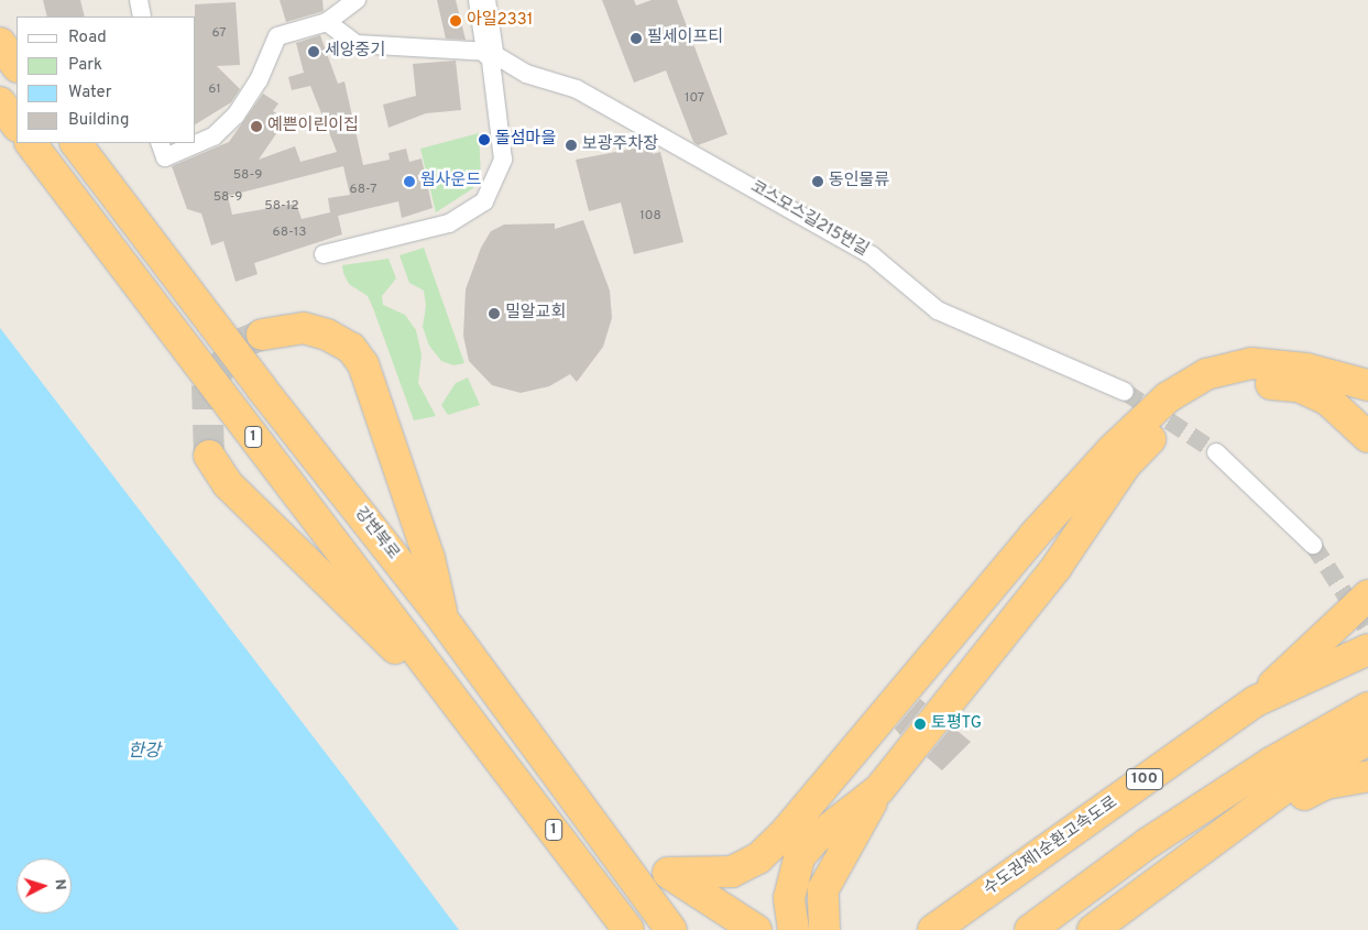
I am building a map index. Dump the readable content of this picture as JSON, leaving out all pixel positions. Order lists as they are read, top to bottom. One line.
{"streets":{"highway":["1","강변북로","100","수도권제1순환고속도로"],"street":["코스모스길215번길"]},"water":["한강"],"places":["아일2331","필세이프티","세앙중기","예쁜이린이집","돌섬마을","보광주차장","웜사운드","동인물류","밀알교회","토평TG"],"house_numbers":["67","61","107","58-9","68-7","58-9","58-12","108","68-13"],"legend":["Road","Park","Water","Building"],"north":"right"}
